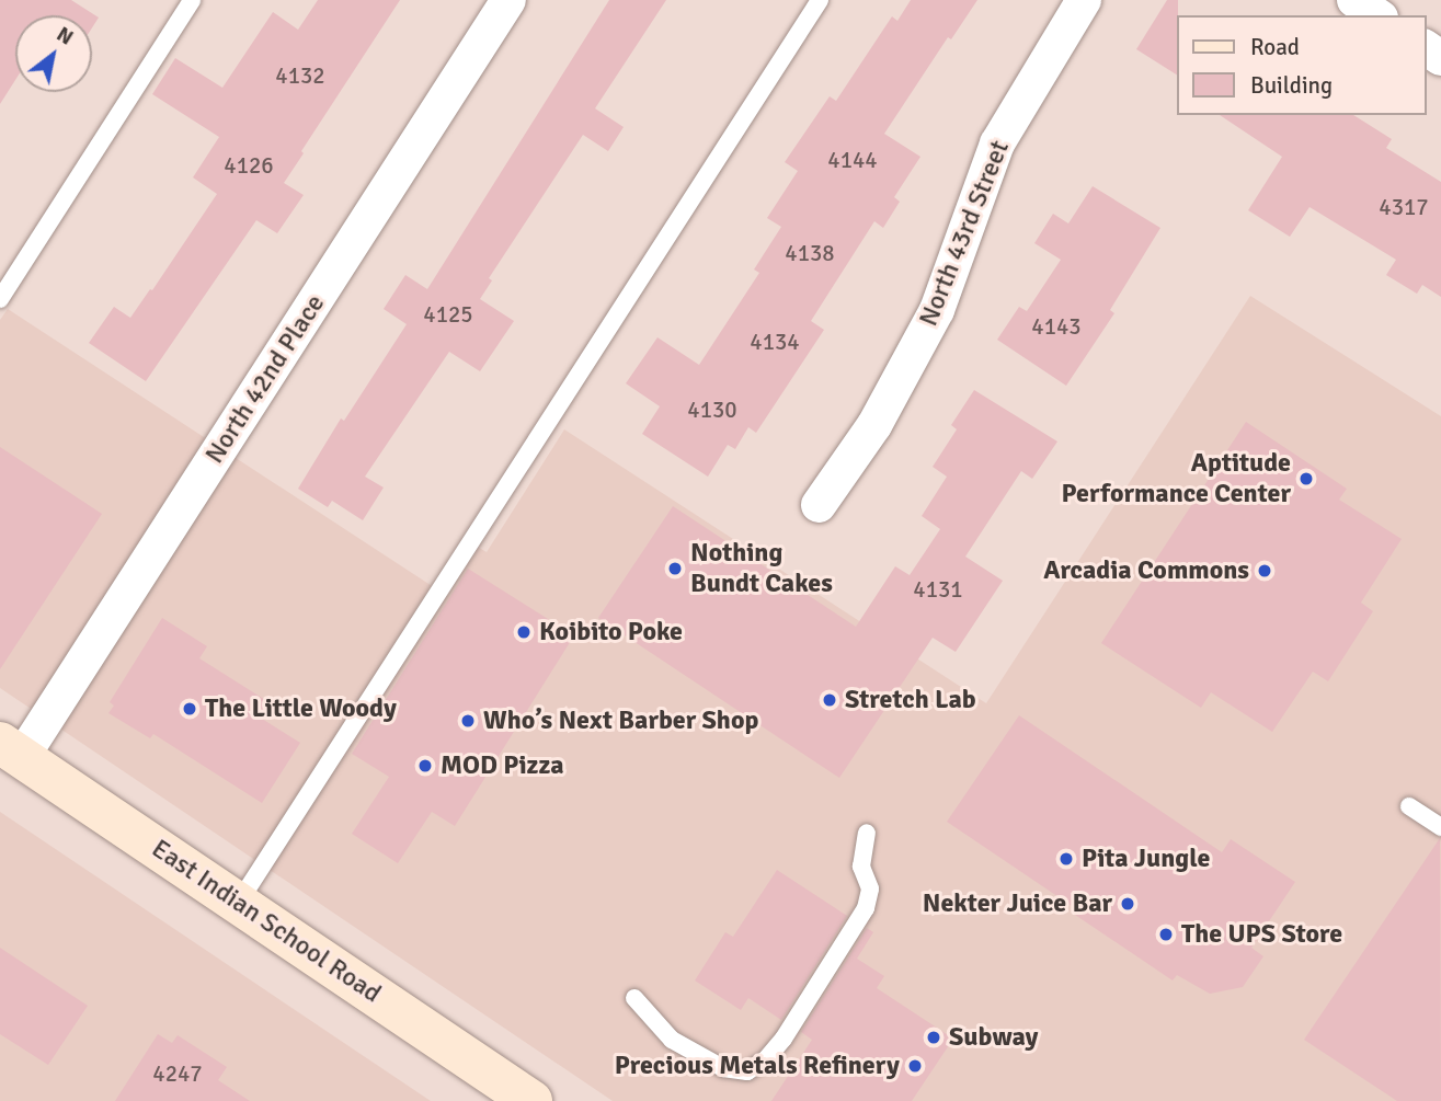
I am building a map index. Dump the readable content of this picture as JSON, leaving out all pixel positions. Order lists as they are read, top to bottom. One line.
{"streets":{"main road":["East Indian School Road"],"street":["North 43rd Street","North 42nd Place"]},"crossings":[["North 42nd Place","East Indian School Road"]],"places":["Aptitude Performance Center","Nothing Bundt Cakes","Arcadia Commons","Koibito Poke","Stretch Lab","The Little Woody","Who’s Next Barber Shop","MOD Pizza","Pita Jungle","Nekter Juice Bar","The UPS Store","Subway","Precious Metals Refinery"],"house_numbers":["4132","4144","4126","4317","4138","4125","4143","4134","4130","4131","4247"],"legend":["Road","Building"],"north":"top right"}
